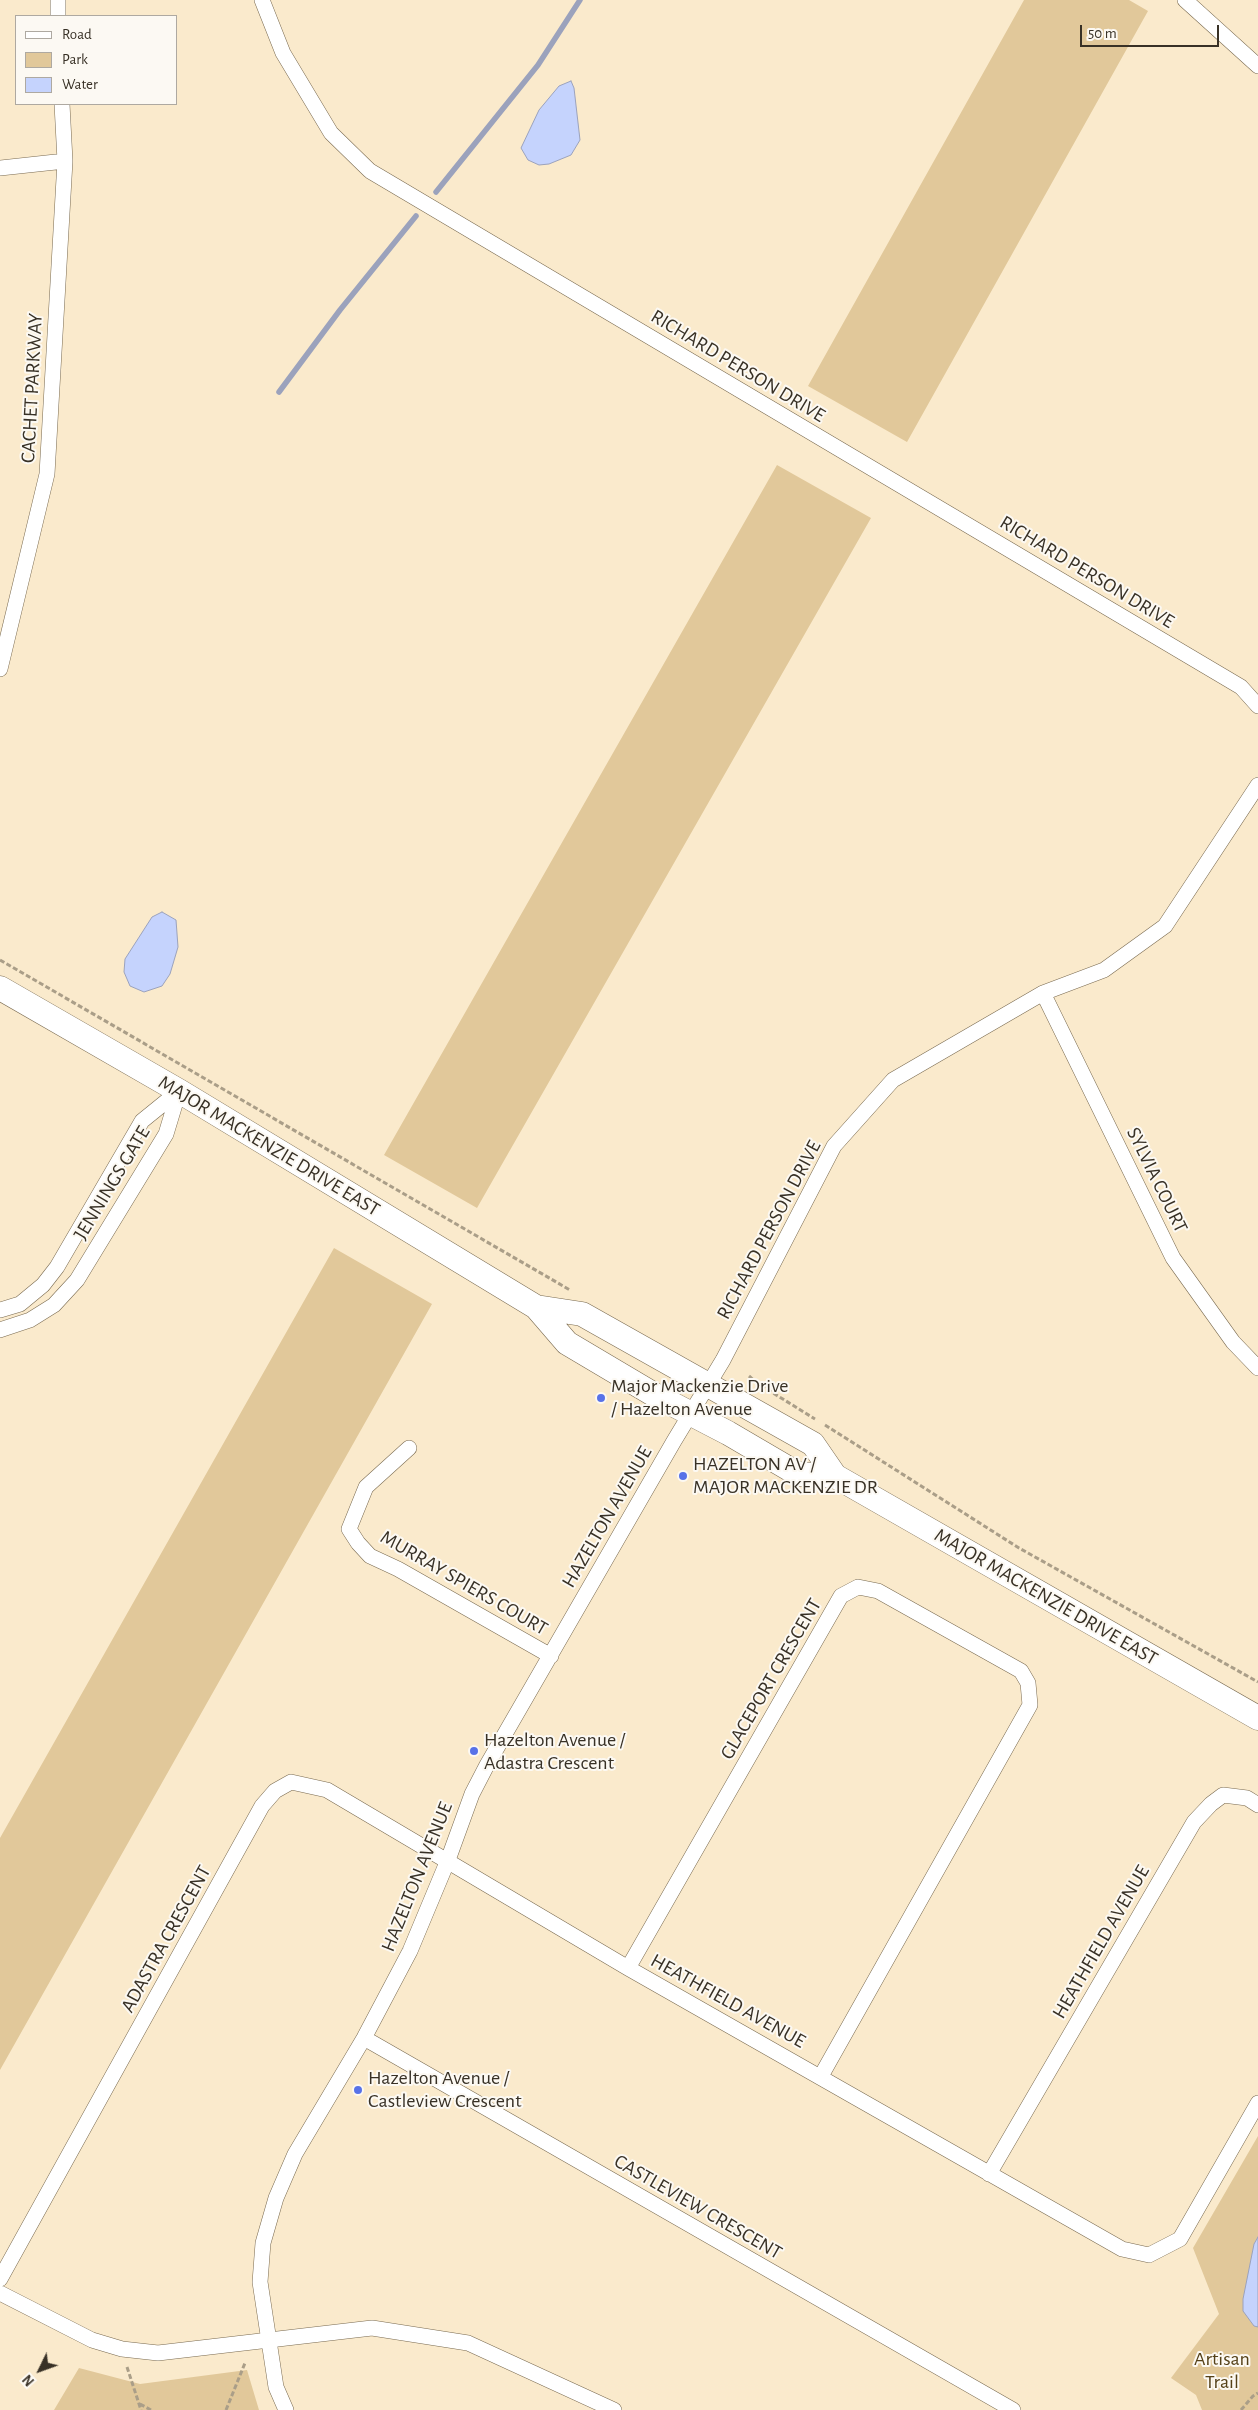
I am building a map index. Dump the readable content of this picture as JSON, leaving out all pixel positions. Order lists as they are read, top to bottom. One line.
{"streets":{"main road":["MAJOR MACKENZIE DRIVE EAST"],"street":["RICHARD PERSON DRIVE","CACHET PARKWAY","SYLVIA COURT","JENNINGS GATE","HAZELTON AVENUE","MURRAY SPIERS COURT","GLACEPORT CRESCENT","ADASTRA CRESCENT","HEATHFIELD AVENUE","CASTLEVIEW CRESCENT"]},"crossings":[["RICHARD PERSON DRIVE","MAJOR MACKENZIE DRIVE EAST"],["RICHARD PERSON DRIVE","SYLVIA COURT"],["RICHARD PERSON DRIVE","HAZELTON AVENUE"],["MAJOR MACKENZIE DRIVE EAST","JENNINGS GATE"],["MAJOR MACKENZIE DRIVE EAST","HAZELTON AVENUE"],["HAZELTON AVENUE","MURRAY SPIERS COURT"],["HAZELTON AVENUE","ADASTRA CRESCENT"],["HAZELTON AVENUE","HEATHFIELD AVENUE"],["HAZELTON AVENUE","CASTLEVIEW CRESCENT"],["GLACEPORT CRESCENT","HEATHFIELD AVENUE"],["ADASTRA CRESCENT","HEATHFIELD AVENUE"]],"parks":["Artisan Trail"],"places":["Major Mackenzie Drive / Hazelton Avenue","HAZELTON AV / MAJOR MACKENZIE DR","Hazelton Avenue / Adastra Crescent","Hazelton Avenue / Castleview Crescent"],"legend":["Road","Park","Water"],"scale_bar":"50 m","north":"bottom left"}
